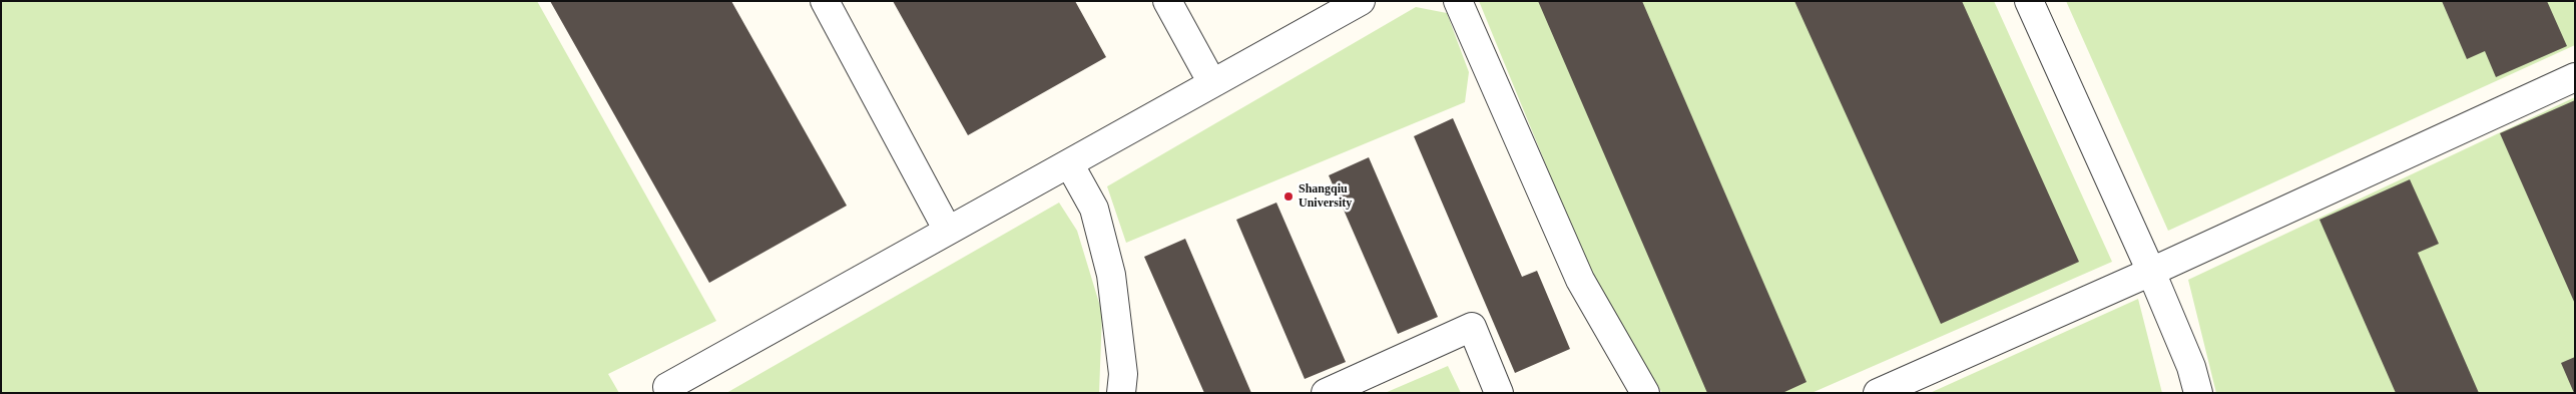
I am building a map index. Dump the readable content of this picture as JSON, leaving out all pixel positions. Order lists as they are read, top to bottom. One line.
{"places":["Shangqiu University"]}
